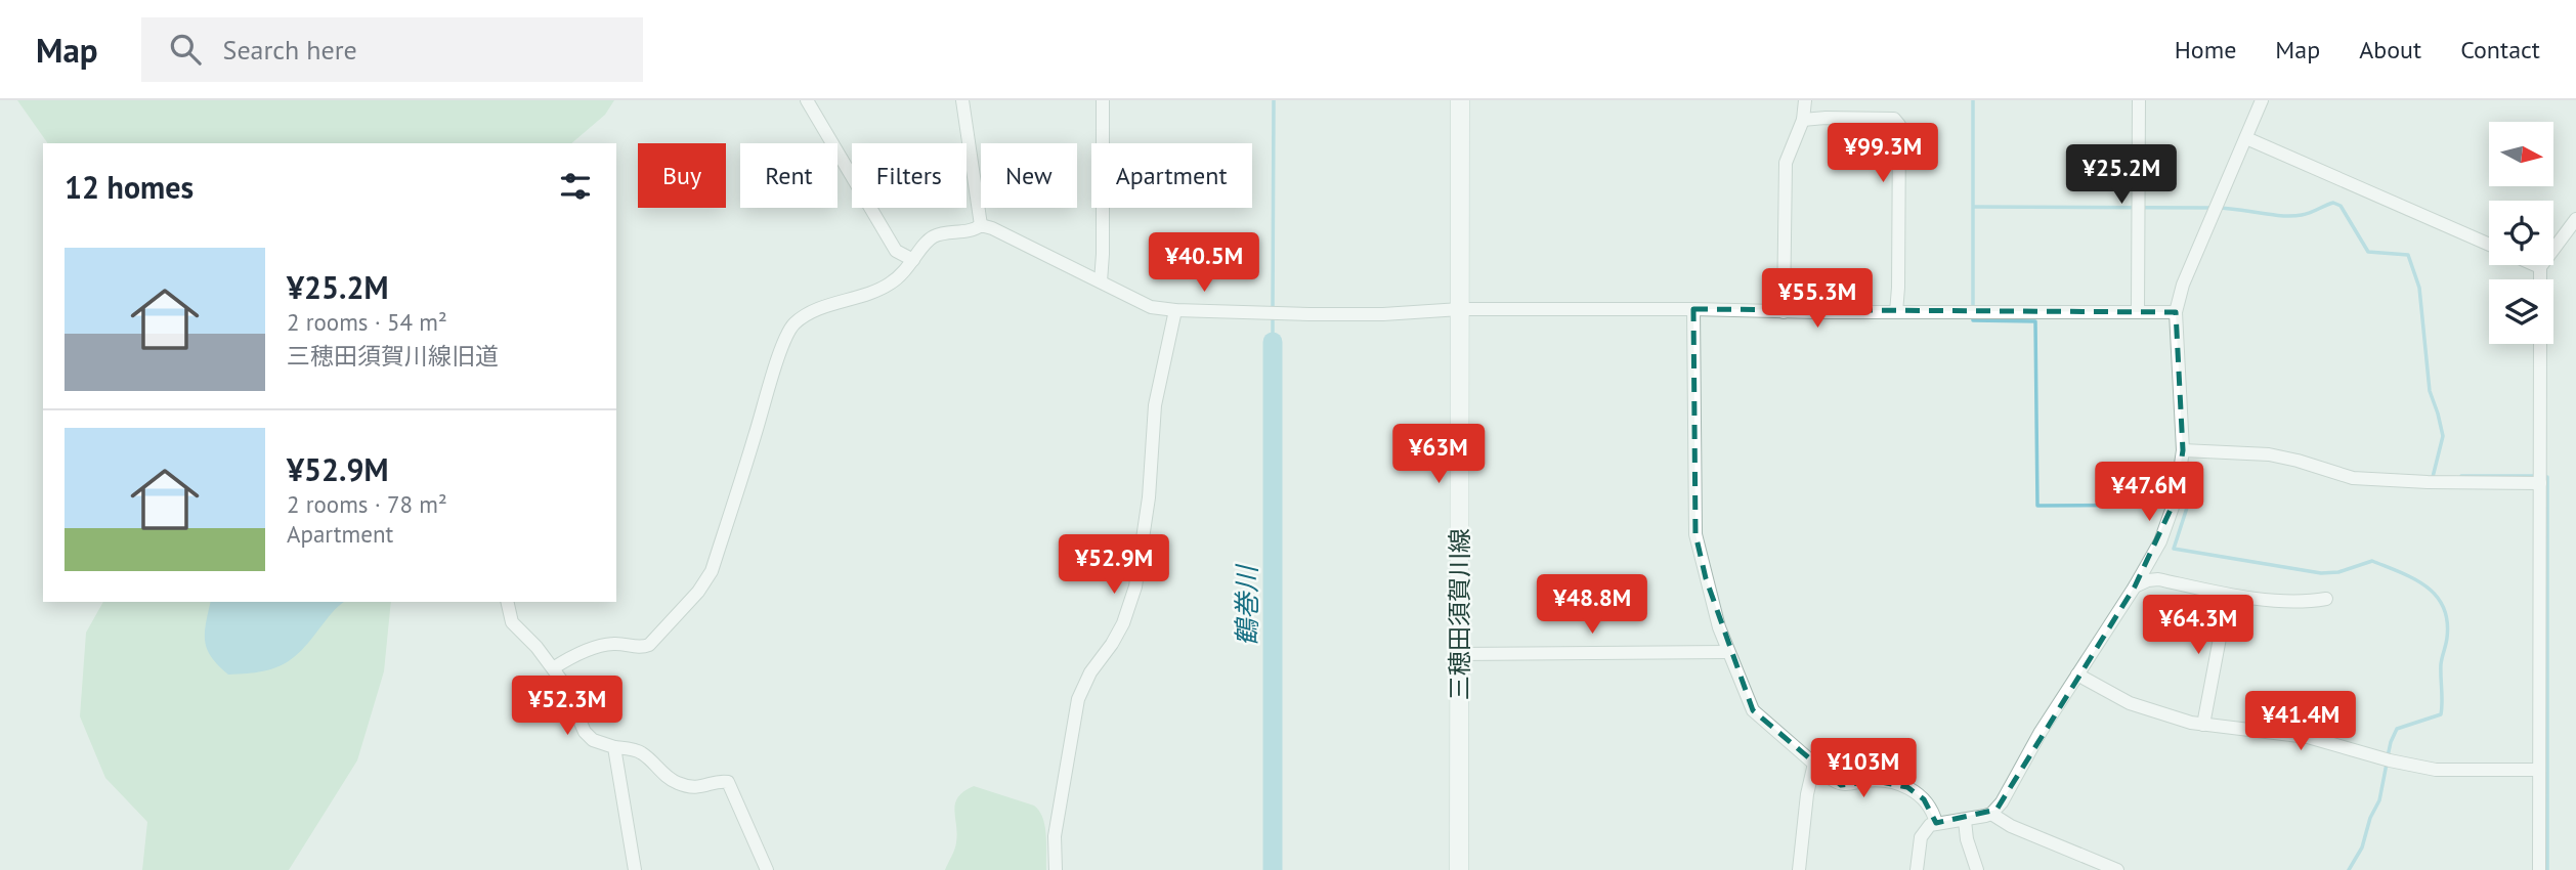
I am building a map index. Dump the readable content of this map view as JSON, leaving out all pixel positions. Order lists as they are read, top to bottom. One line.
{"streets":{"main road":["三穂田須賀川線"]},"water":["鶴巻川"],"north":"right","page":{"header":"Map","search":"Search here","nav":["Home","Map","About","Contact"],"price":["¥99.3M","¥25.2M","¥40.5M","¥55.3M","¥63M","¥47.6M","¥52.9M","¥48.8M","¥64.3M","¥52.3M","¥41.4M","¥103M"],"chip":["Buy","Rent","Filters","New","Apartment"],"heading":"12 homes","list":[{"name":"¥25.2M","note":"2 rooms · 54 m² · 三穂田須賀川線旧道"},{"name":"¥52.9M","note":"2 rooms · 78 m² · Apartment"}]}}
